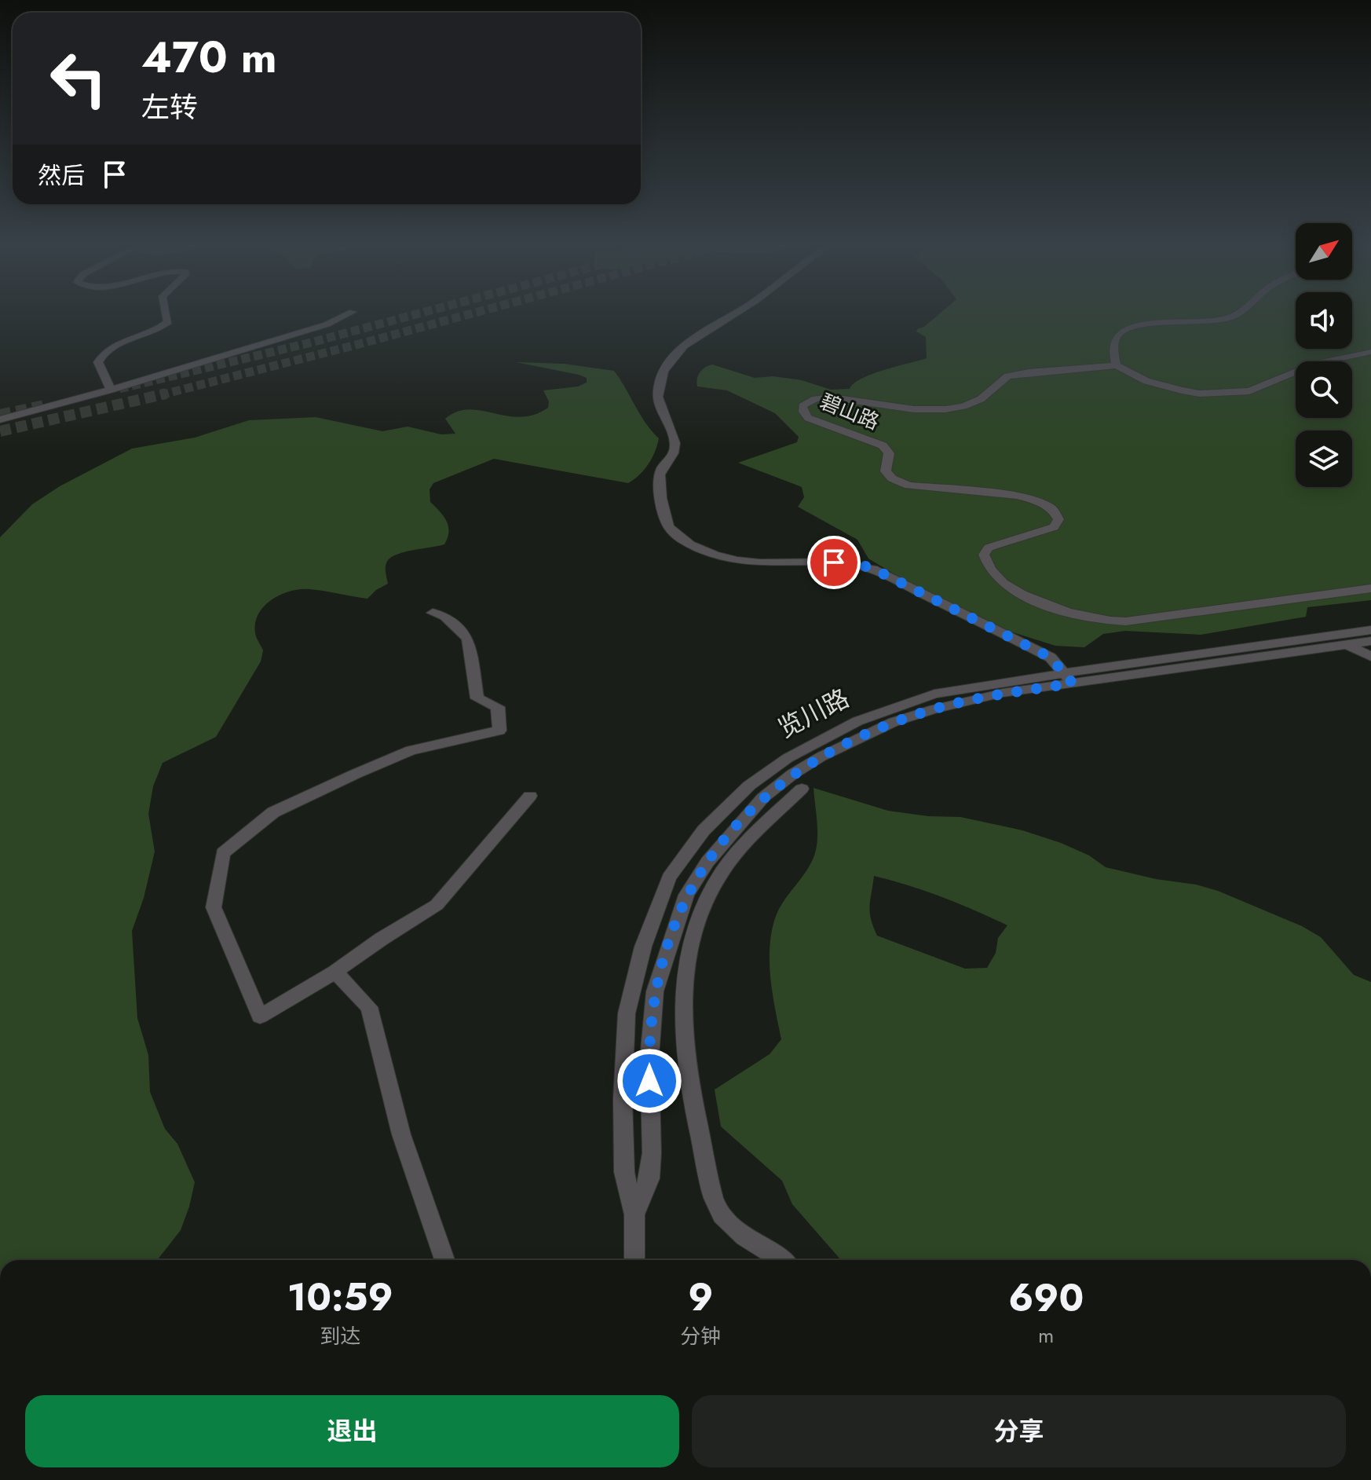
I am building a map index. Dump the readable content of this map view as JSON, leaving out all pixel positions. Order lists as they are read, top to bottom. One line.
{"streets":{"street":["碧山路","览川路"]},"north":"top right","page":{"turn":["470 m","左转"],"then":"然后","eta":["10:59","到达","9","分钟","690","m"],"buttons":["退出","分享"]}}
